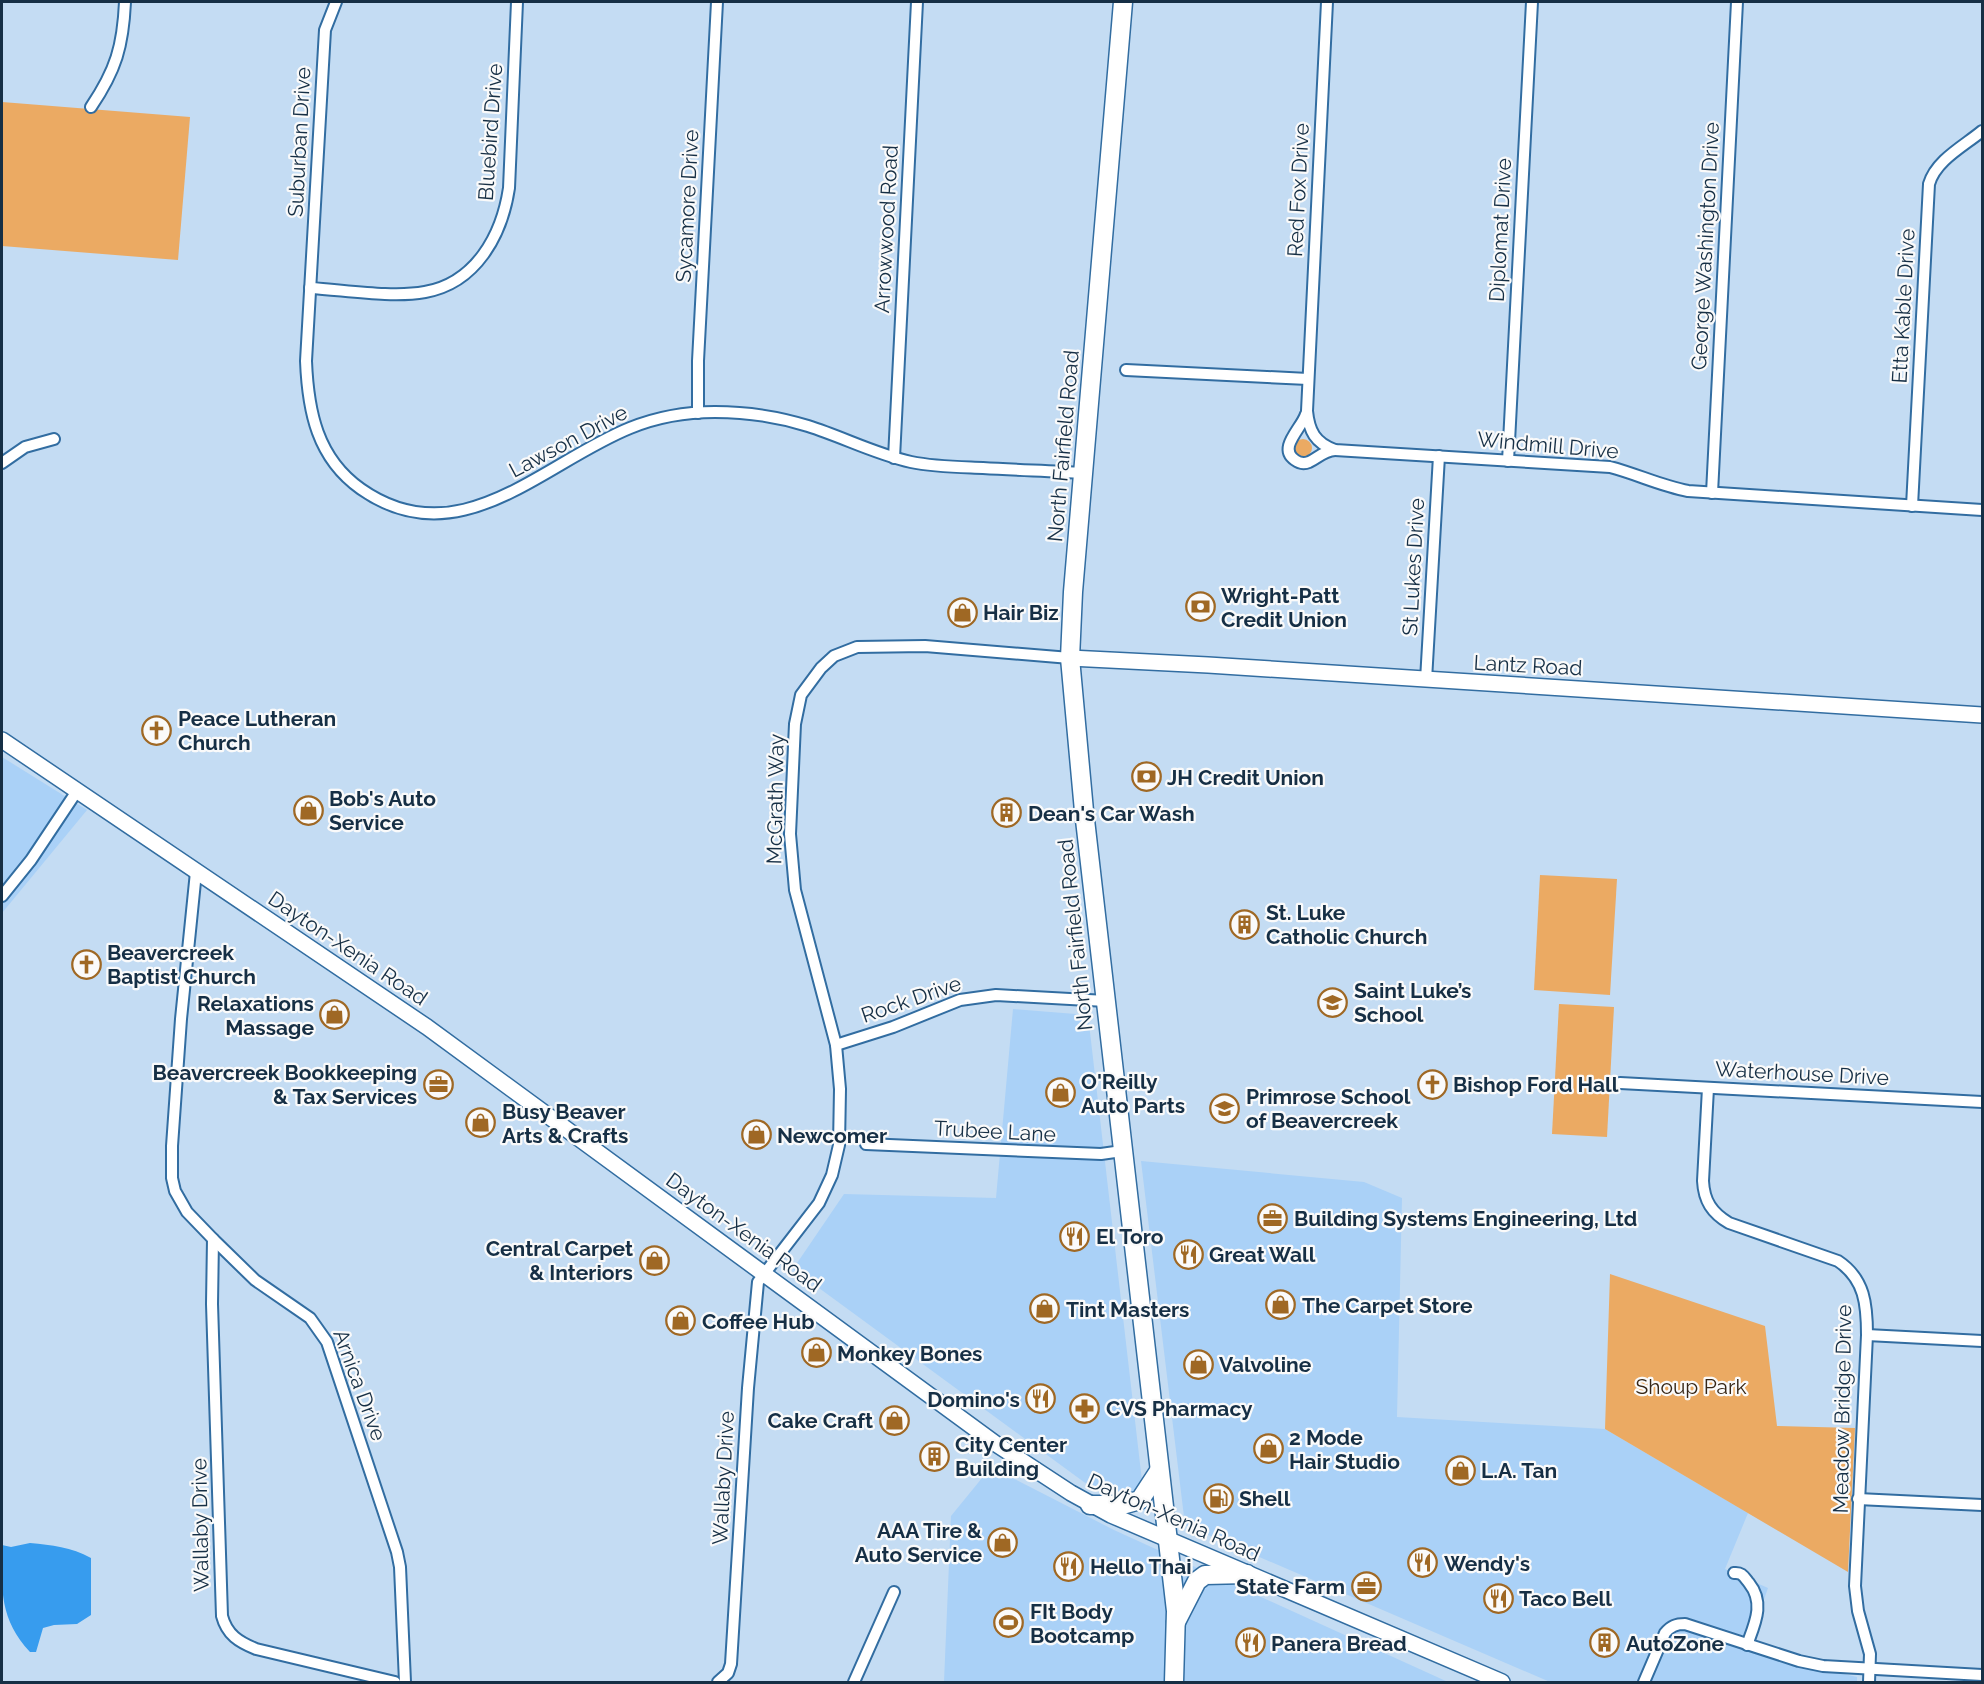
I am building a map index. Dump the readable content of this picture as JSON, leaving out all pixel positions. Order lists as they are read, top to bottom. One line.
{"streets":{"main road":["North Fairfield Road","Lantz Road","Dayton-Xenia Road"],"street":["Bluebird Drive","Suburban Drive","Red Fox Drive","Sycamore Drive","Arrowwood Road","Diplomat Drive","George Washington Drive","Etta Kable Drive","Lawson Drive","Windmill Drive","St Lukes Drive","McGrath Way","Rock Drive","Waterhouse Drive","Trubee Lane","Arnica Drive","Meadow Bridge Drive","Wallaby Drive"]},"crossings":[["Bluebird Drive","Suburban Drive"],["Bluebird Drive","Lawson Drive"],["Suburban Drive","Lawson Drive"],["Sycamore Drive","Lawson Drive"],["Arrowwood Road","Lawson Drive"],["Diplomat Drive","Windmill Drive"],["George Washington Drive","Windmill Drive"],["Etta Kable Drive","Windmill Drive"],["Lawson Drive","North Fairfield Road"],["Windmill Drive","St Lukes Drive"],["North Fairfield Road","Lantz Road"],["North Fairfield Road","McGrath Way"],["North Fairfield Road","Dayton-Xenia Road"],["North Fairfield Road","Rock Drive"],["North Fairfield Road","Trubee Lane"],["St Lukes Drive","Lantz Road"],["Lantz Road","McGrath Way"],["McGrath Way","Dayton-Xenia Road"],["McGrath Way","Rock Drive"],["McGrath Way","Wallaby Drive"],["Dayton-Xenia Road","Arnica Drive"],["Dayton-Xenia Road","Wallaby Drive"],["Waterhouse Drive","Meadow Bridge Drive"],["Arnica Drive","Wallaby Drive"]],"parks":["Shoup Park"],"places":{"bank":["Wright-Patt Credit Union","JH Credit Union"],"shop":["Hair Biz","Bob's Auto Service","Relaxations Massage","O'Reilly Auto Parts","Busy Beaver Arts & Crafts","Newcomer","Central Carpet & Interiors","The Carpet Store","Tint Masters","Coffee Hub","Monkey Bones","Valvoline","Cake Craft","2 Mode Hair Studio","L.A. Tan","AAA Tire & Auto Service"],"church":["Peace Lutheran Church","Beavercreek Baptist Church","Bishop Ford Hall"],"building":["Dean's Car Wash","St. Luke Catholic Church","City Center Building","AutoZone"],"school or university":["Saint Luke’s School","Primrose School of Beavercreek"],"office":["Beavercreek Bookkeeping & Tax Services","Building Systems Engineering, Ltd","State Farm"],"restaurant":["El Toro","Great Wall","Domino's","Wendy's","Hello Thai","Taco Bell","Panera Bread"],"pharmacy":["CVS Pharmacy"],"fuel station":["Shell"],"sports":["FIt Body Bootcamp"]}}
